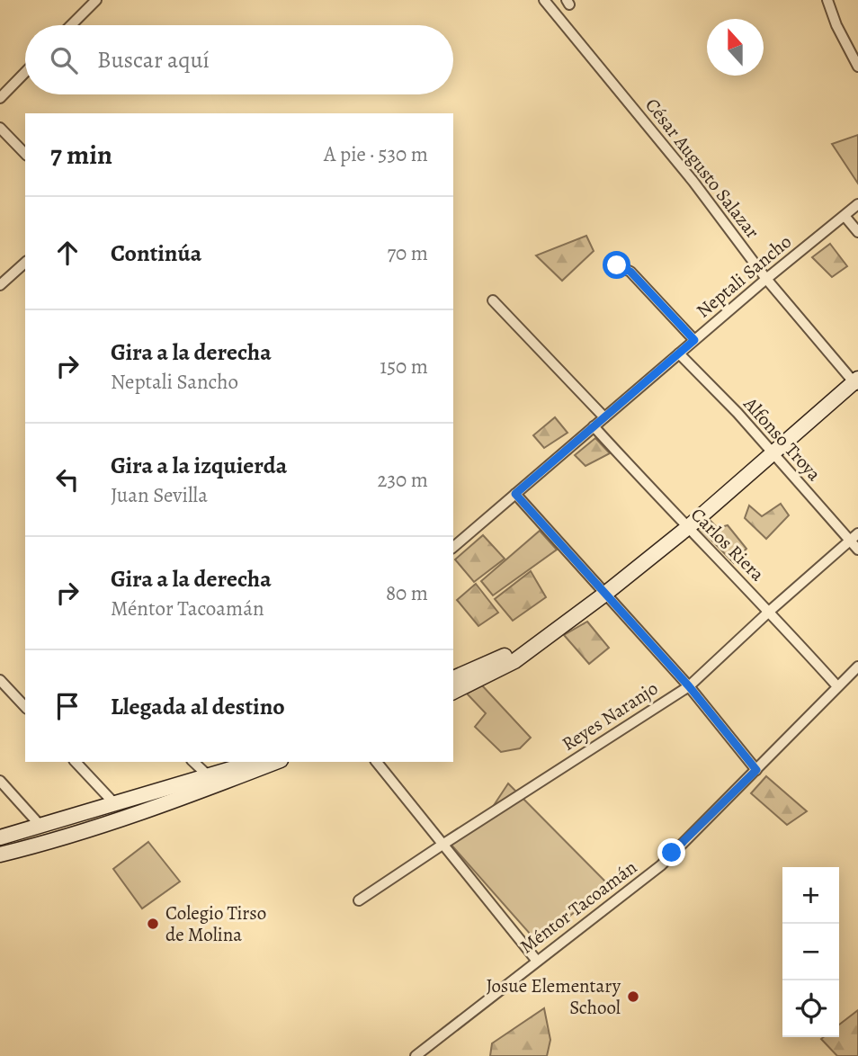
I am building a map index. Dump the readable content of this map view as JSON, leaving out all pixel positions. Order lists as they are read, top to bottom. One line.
{"streets":{"street":["César Augusto Salazar","Neptali Sancho","Alfonso Troya","Carlos Riera","Reyes Naranjo","Méntor Tacoamán"]},"crossings":[["César Augusto Salazar","Neptali Sancho"],["Neptali Sancho","Alfonso Troya"],["Neptali Sancho","Carlos Riera"],["Alfonso Troya","Reyes Naranjo"],["Carlos Riera","Reyes Naranjo"],["Carlos Riera","Méntor Tacoamán"]],"places":["Colegio Tirso de Molina","Josue Elementary School"],"north":"top","page":{"search":"Buscar aquí","heading":["7 min","A pie · 530 m"],"list":[["Continúa","70 m"],["Gira a la derecha","Neptali Sancho","150 m"],["Gira a la izquierda","Juan Sevilla","230 m"],["Gira a la derecha","Méntor Tacoamán","80 m"],"Llegada al destino"],"map_buttons":["+","−"]}}
